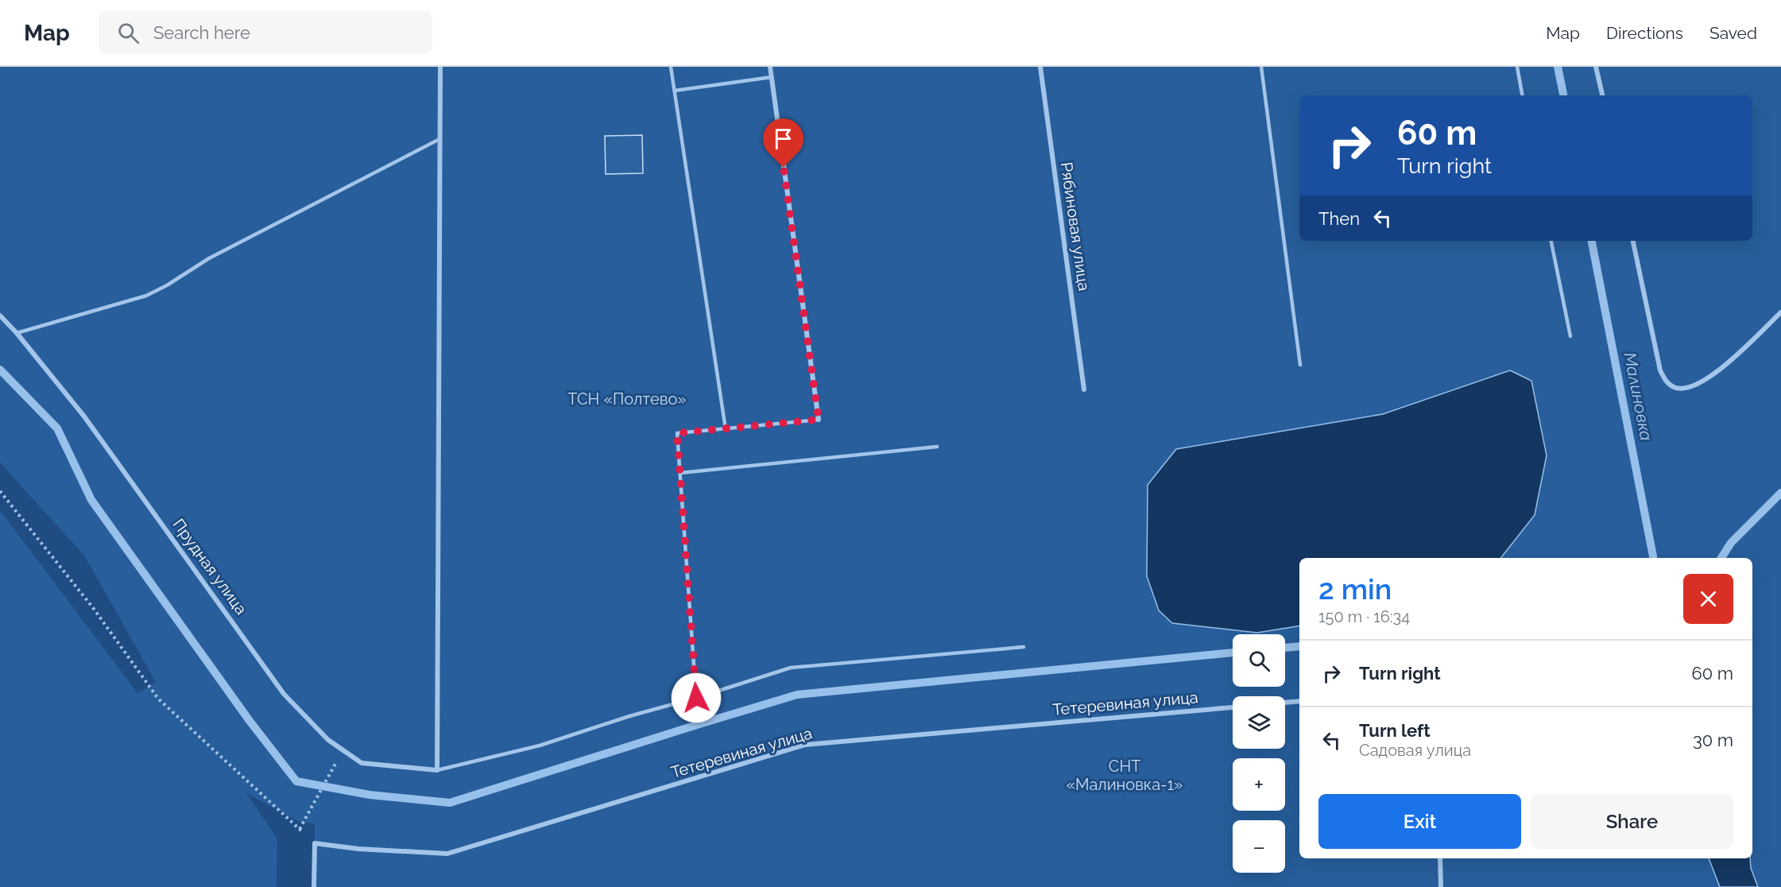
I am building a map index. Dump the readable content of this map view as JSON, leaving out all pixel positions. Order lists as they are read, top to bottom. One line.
{"streets":{"street":["Рябиновая улица","Прудная улица","Тетеревиная улица"]},"water":["Малиновка"],"parks":["ТСН «Полтево»","СНТ «Малиновка-1»"],"page":{"header":"Map","search":"Search here","nav":["Map","Directions","Saved"],"turn":["60 m","Turn right"],"then":"Then","heading":["2 min","150 m · 16:34"],"map_buttons":["+","−"],"list":[{"name":"Turn right","value":"60 m"},{"name":"Turn left","note":"Садовая улица","value":"30 m"}],"buttons":["Exit","Share"]}}
